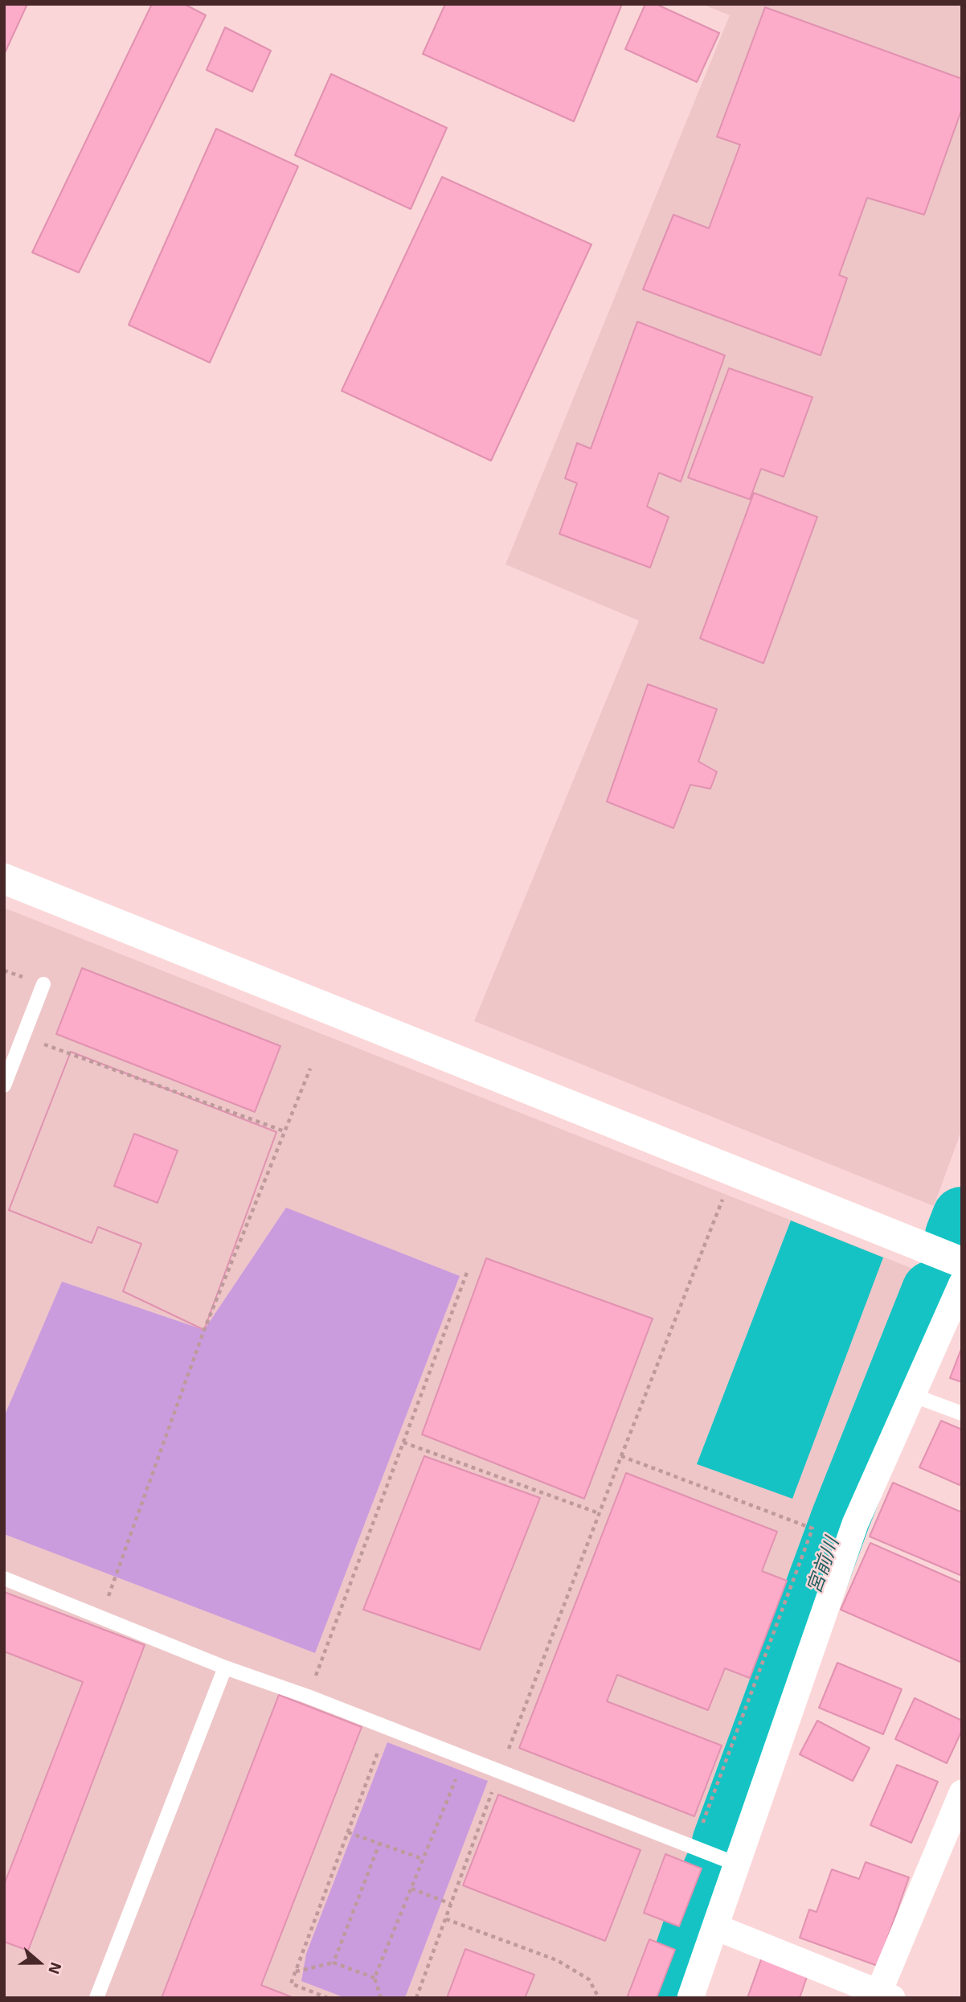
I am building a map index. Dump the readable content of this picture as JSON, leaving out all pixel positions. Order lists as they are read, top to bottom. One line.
{"water":["宮前川"],"north":"right"}
